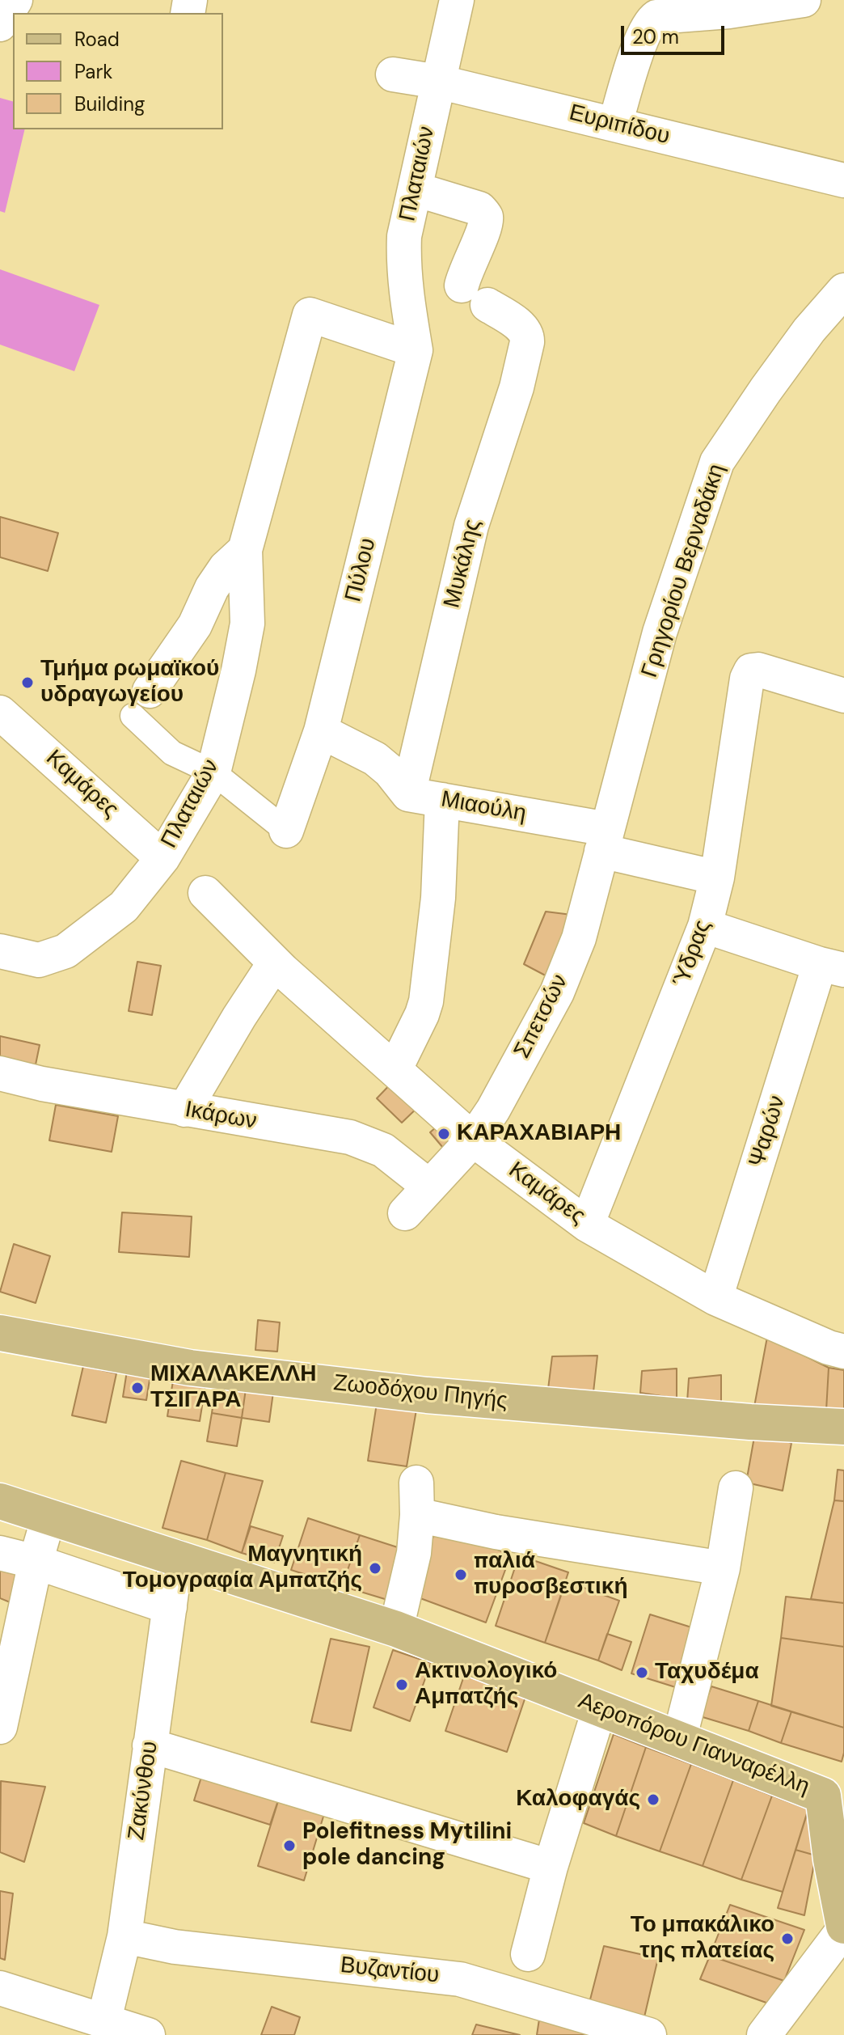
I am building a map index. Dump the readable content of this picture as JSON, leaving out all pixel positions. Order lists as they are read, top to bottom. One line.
{"streets":{"main road":["Ζωοδόχου Πηγής","Αεροπόρου Γιανναρέλλη"],"street":["Ευριπίδου","Πλαταιών","Μυκάλης","Πύλου","Γρηγορίου Βερναδάκη","Καμάρες","Μιαούλη","Ύδρας","Σπετσών","Ικάρων","Ψαρών","Ζακύνθου","Βυζαντίου"]},"crossings":[["Ευριπίδου","Πλαταιών"],["Πλαταιών","Μυκάλης"],["Πλαταιών","Πύλου"],["Πλαταιών","Καμάρες"],["Μυκάλης","Μιαούλη"],["Πύλου","Μιαούλη"],["Γρηγορίου Βερναδάκη","Μιαούλη"],["Γρηγορίου Βερναδάκη","Σπετσών"],["Καμάρες","Ύδρας"],["Καμάρες","Σπετσών"],["Καμάρες","Ψαρών"],["Μιαούλη","Ύδρας"],["Σπετσών","Ικάρων"],["Αεροπόρου Γιανναρέλλη","Ζακύνθου"],["Ζακύνθου","Βυζαντίου"]],"places":["Τμήμα ρωμαϊκού υδραγωγείου","ΚΑΡΑΧΑΒΙΑΡΗ","ΜΙΧΑΛΑΚΕΛΛΗ ΤΣΙΓΑΡΑ","Μαγνητική Τομογραφία Αμπατζής","παλιά πυροσβεστική","Ταχυδέμα","Ακτινολογικό Αμπατζής","Καλοφαγάς","Polefitness Mytilini pole dancing","Το μπακάλικο της πλατείας"],"legend":["Road","Park","Building"],"scale_bar":"20 m"}
